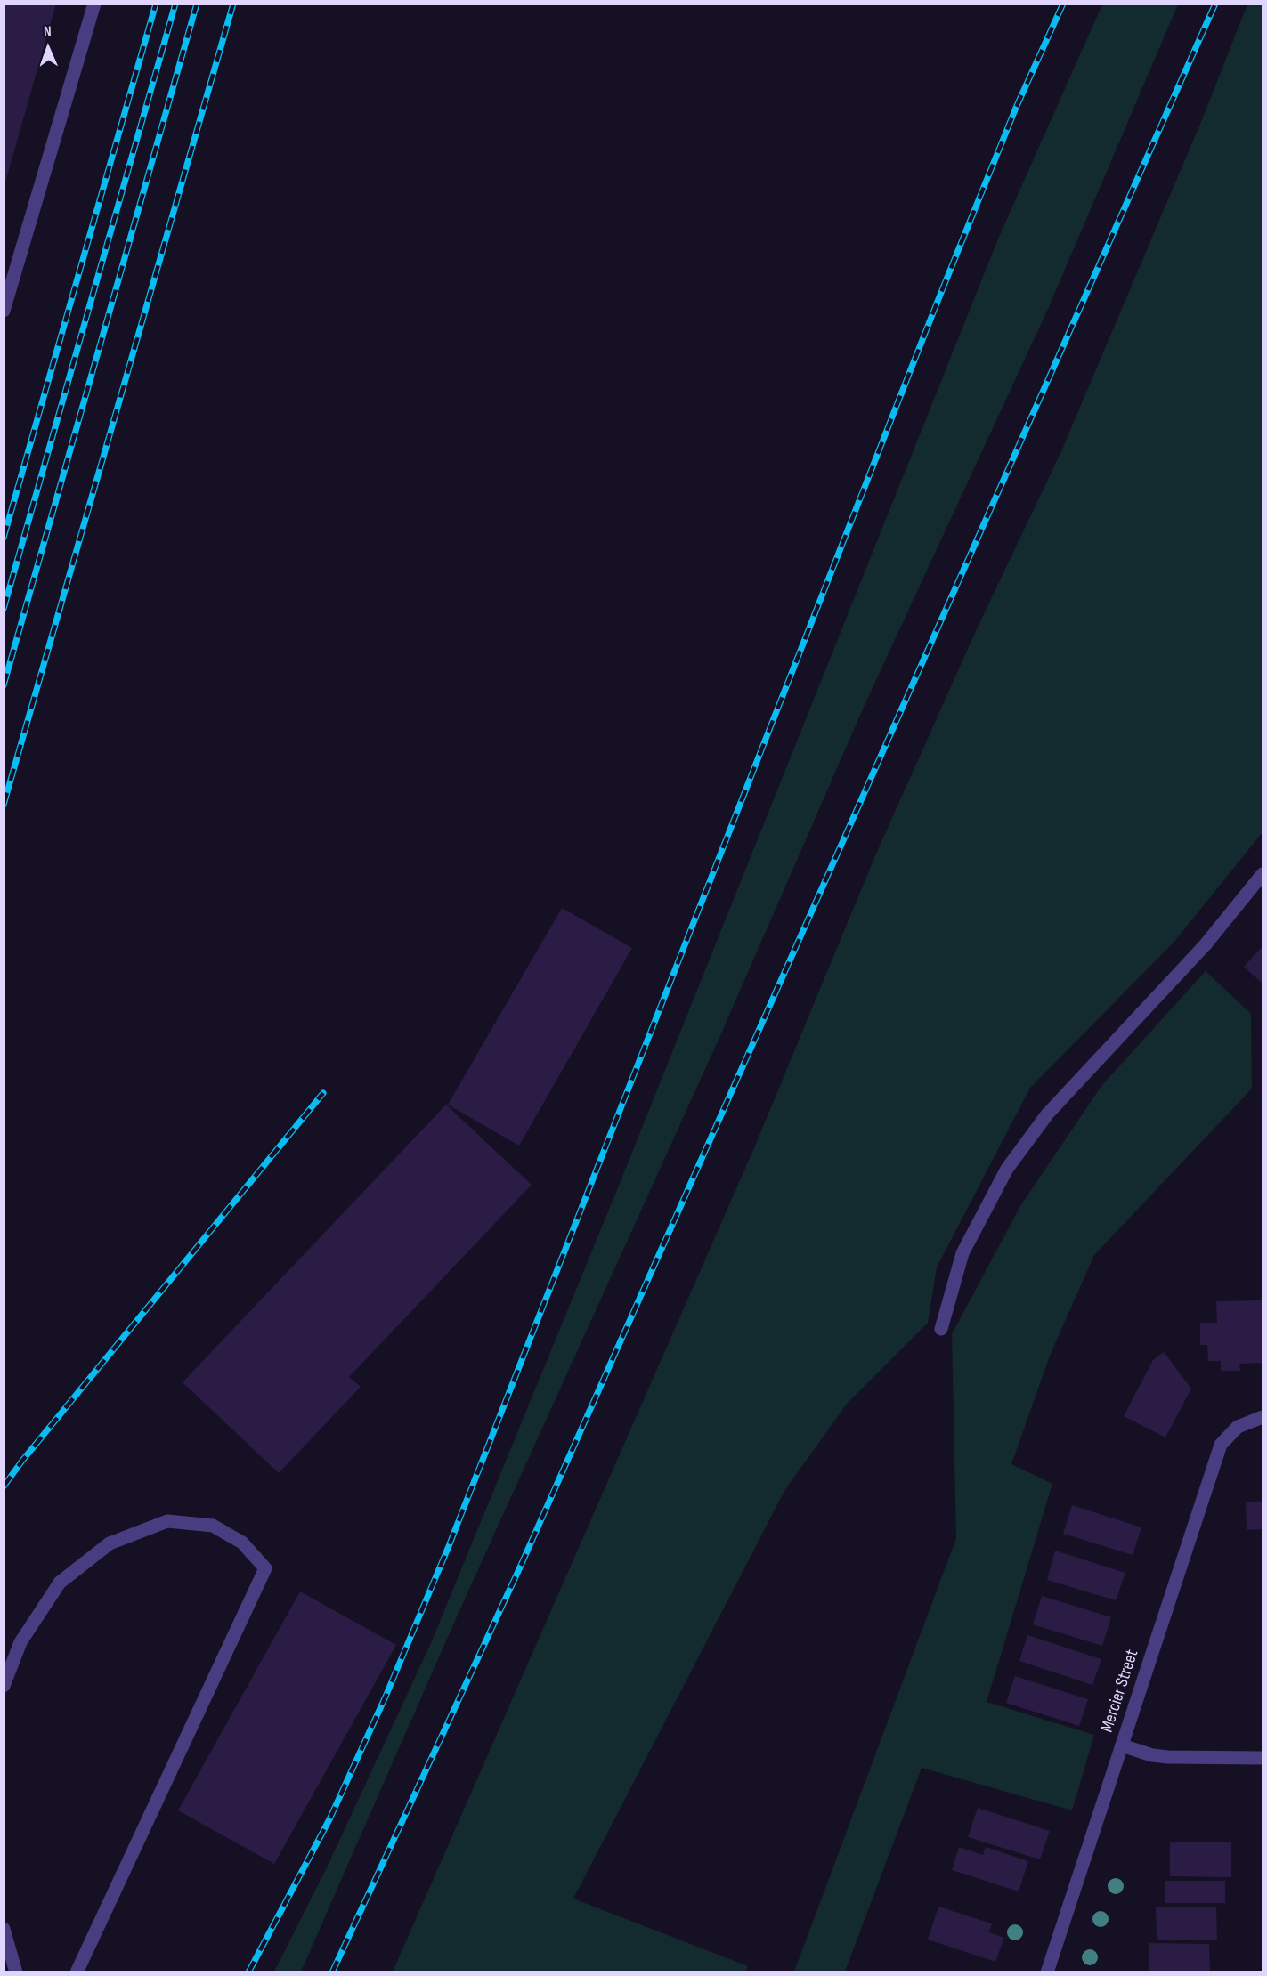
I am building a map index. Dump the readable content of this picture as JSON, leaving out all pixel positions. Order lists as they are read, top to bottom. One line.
{"streets":{"street":["Mercier Street"]},"north":"top"}
